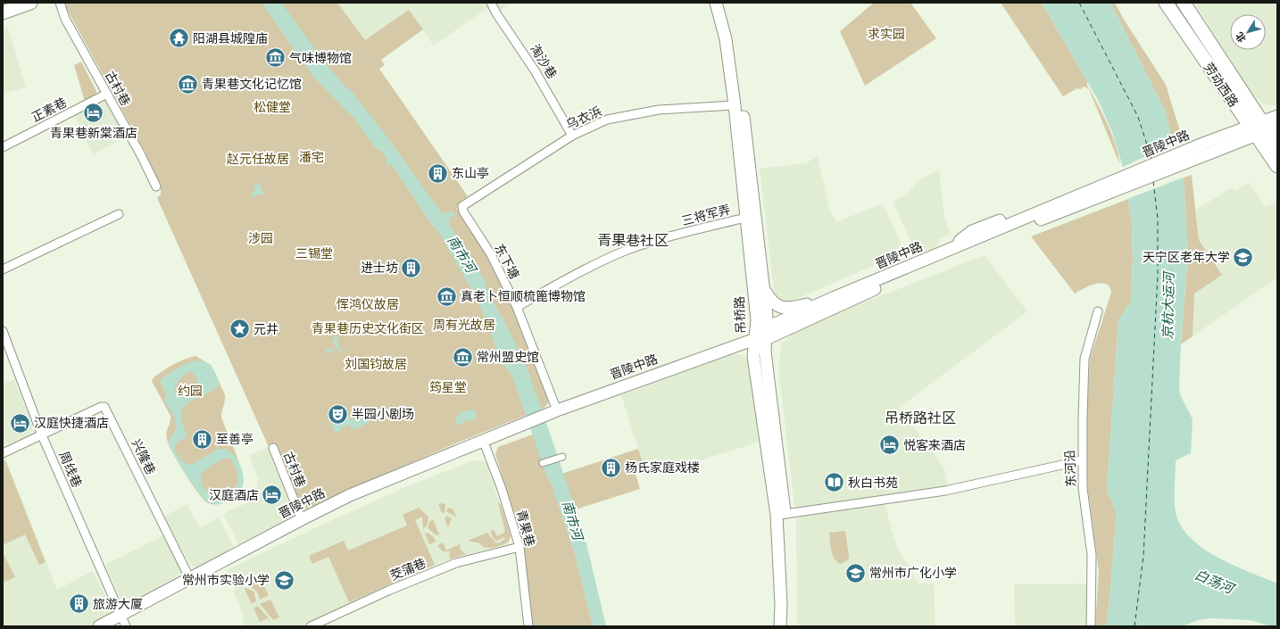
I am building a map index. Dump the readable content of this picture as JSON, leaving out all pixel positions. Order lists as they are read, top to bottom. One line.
{"streets":{"main road":["劳动西路","晋陵中路","吊桥路"],"street":["淘沙巷","古村巷","正素巷","乌衣浜","三将军弄","东下塘","兴隆巷","东河沿","周线巷","青果巷","茭蒲巷"]},"crossings":[["淘沙巷","乌衣浜"],["劳动西路","晋陵中路"],["古村巷","正素巷"],["古村巷","晋陵中路"],["乌衣浜","东下塘"],["乌衣浜","吊桥路"],["晋陵中路","东下塘"],["晋陵中路","吊桥路"],["晋陵中路","兴隆巷"],["晋陵中路","周线巷"],["晋陵中路","青果巷"],["三将军弄","东下塘"],["三将军弄","吊桥路"],["兴隆巷","周线巷"],["青果巷","茭蒲巷"]],"districts":["青果巷社区","吊桥路社区"],"water":["南市河","京杭大运河","白荡河"],"parks":["求实园","松健堂","潘宅","赵元任故居","涉园","三锡堂","恽鸿仪故居","周有光故居","青果巷历史文化街区","刘国钧故居","筠星堂","约园"],"places":{"temple":["阳湖县城隍庙"],"museum":["气味博物馆","青果巷文化记忆馆","真老卜恒顺梳篦博物馆","常州盟史馆"],"hotel":["青果巷新棠酒店","汉庭快捷酒店","悦客来酒店","汉庭酒店"],"building":["东山亭","进士坊","至善亭","杨氏家庭戏楼","旅游大厦"],"school or university":["天宁区老年大学","常州市广化小学","常州市实验小学"],"place":["元井"],"theatre":["半园小剧场"],"library":["秋白书苑"]},"north":"bottom left"}
